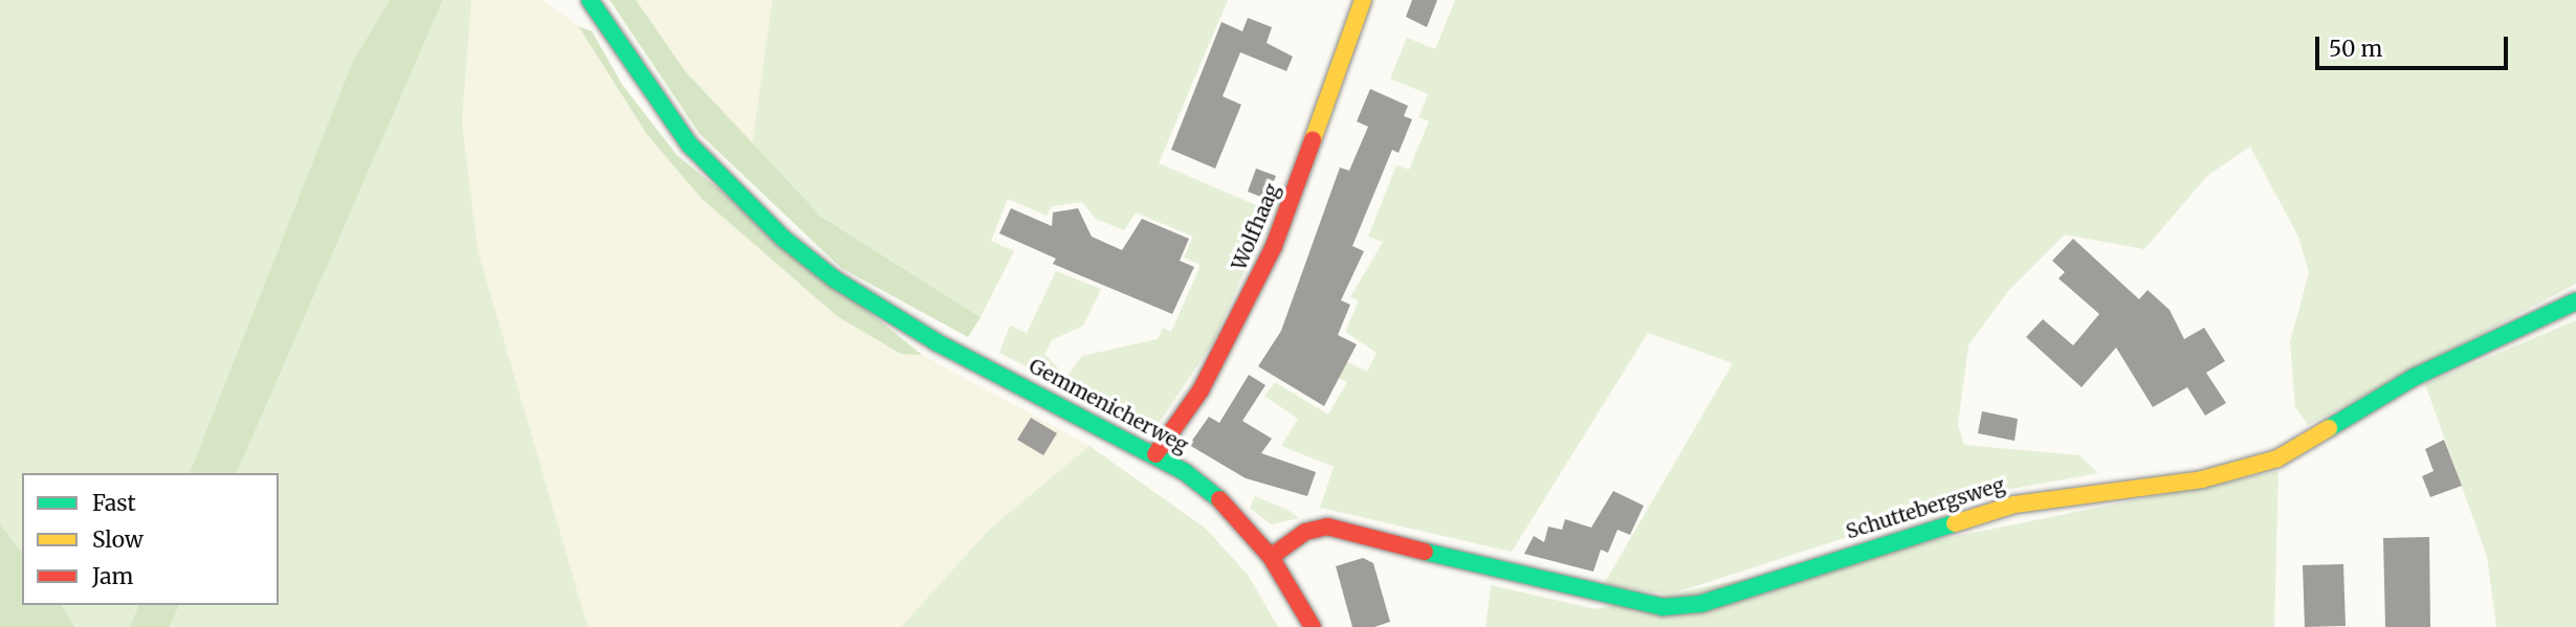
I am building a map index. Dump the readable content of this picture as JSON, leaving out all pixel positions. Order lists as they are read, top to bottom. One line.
{"streets":{"street":["Wolfhaag","Gemmenicherweg","Schuttebergsweg"]},"crossings":[["Wolfhaag","Gemmenicherweg"],["Gemmenicherweg","Schuttebergsweg"]],"legend":["Fast","Slow","Jam"],"scale_bar":"50 m"}
